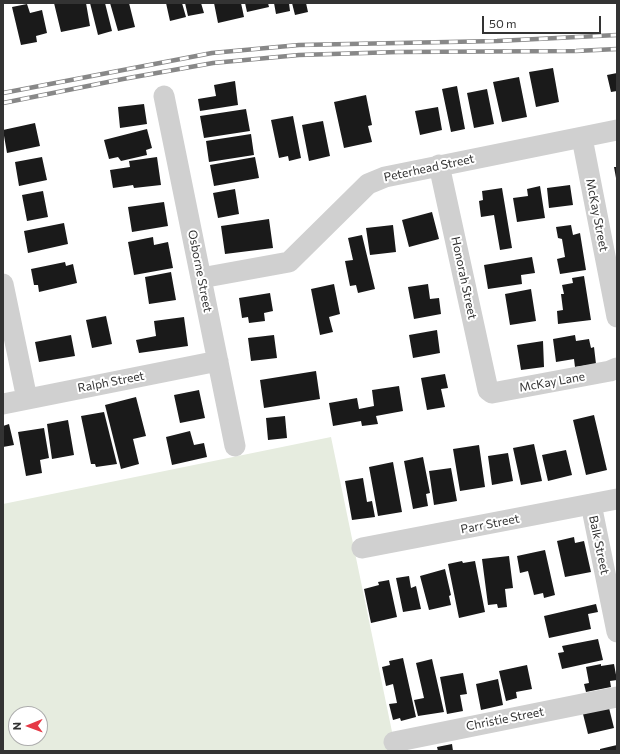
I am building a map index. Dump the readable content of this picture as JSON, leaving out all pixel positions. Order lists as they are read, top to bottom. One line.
{"streets":{"street":["Peterhead Street","McKay Street","Osborne Street","Honorah Street","Ralph Street","McKay Lane","Parr Street","Balk Street","Christie Street"]},"crossings":[["Peterhead Street","McKay Street"],["Peterhead Street","Osborne Street"],["Peterhead Street","Honorah Street"],["Osborne Street","Ralph Street"],["Honorah Street","McKay Lane"],["Parr Street","Balk Street"]],"scale_bar":"50 m","north":"left"}
